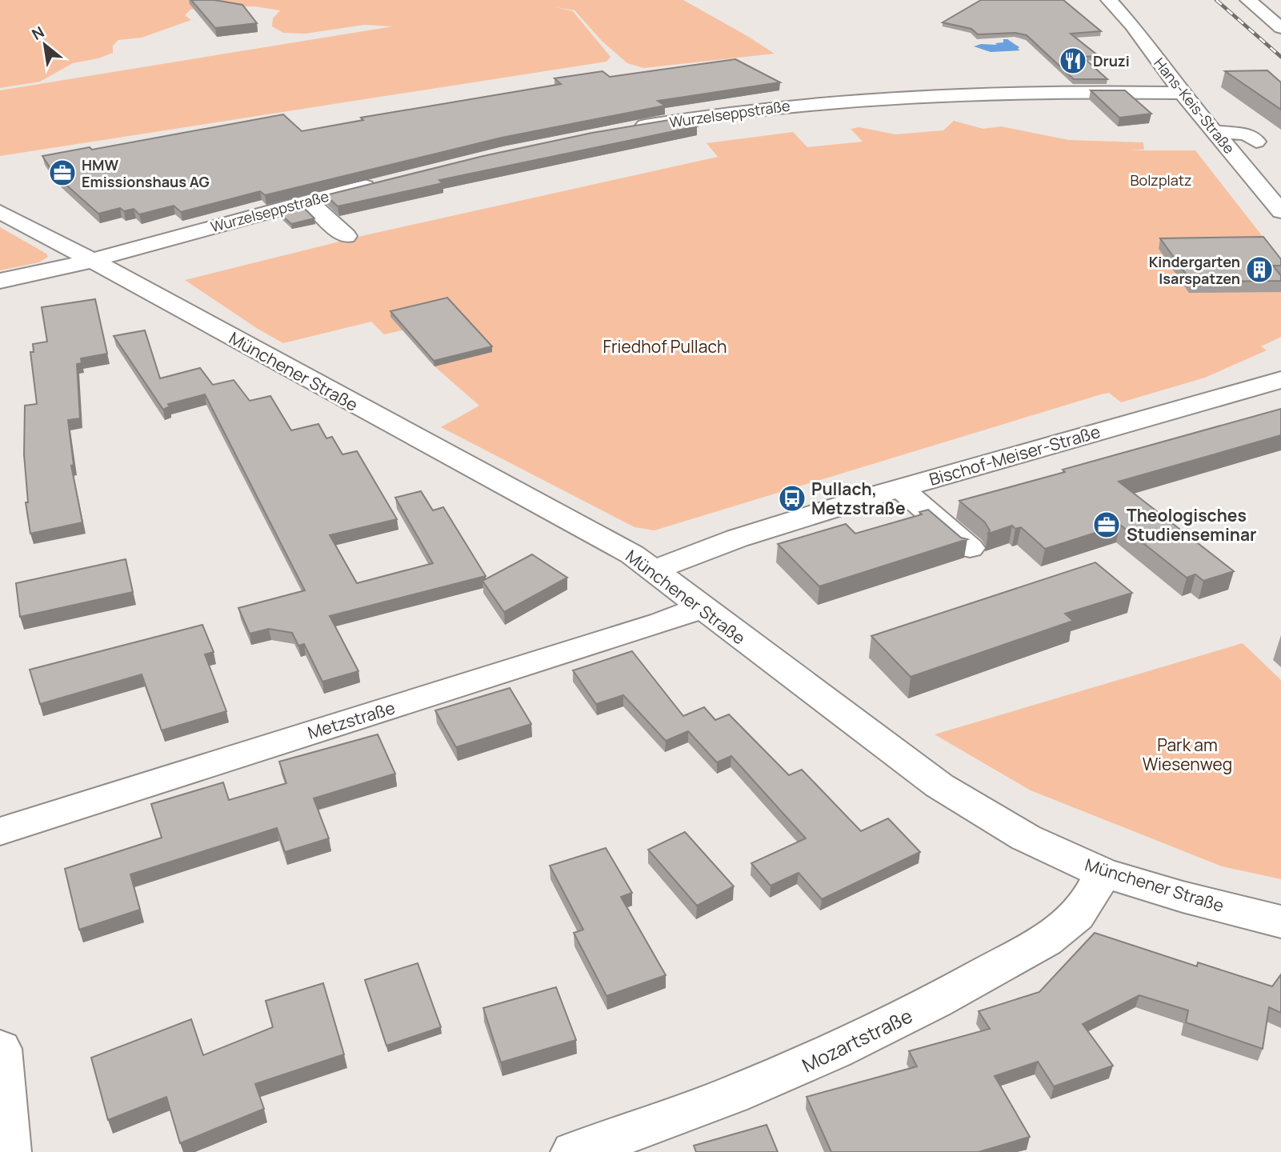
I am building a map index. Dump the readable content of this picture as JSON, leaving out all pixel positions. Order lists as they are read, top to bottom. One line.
{"streets":{"street":["Hans-Keis-Straße","Wurzelseppstraße","Münchener Straße","Bischof-Meiser-Straße","Metzstraße","Mozartstraße"]},"crossings":[["Hans-Keis-Straße","Wurzelseppstraße"],["Wurzelseppstraße","Münchener Straße"],["Münchener Straße","Bischof-Meiser-Straße"],["Münchener Straße","Metzstraße"],["Münchener Straße","Mozartstraße"]],"parks":["Bolzplatz","Friedhof Pullach","Park am Wiesenweg"],"places":{"restaurant":["Druzi"],"office":["HMW Emissionshaus AG","Theologisches Studienseminar"],"building":["Kindergarten Isarspatzen"],"bus stop":["Pullach, Metzstraße"]},"north":"top left"}
